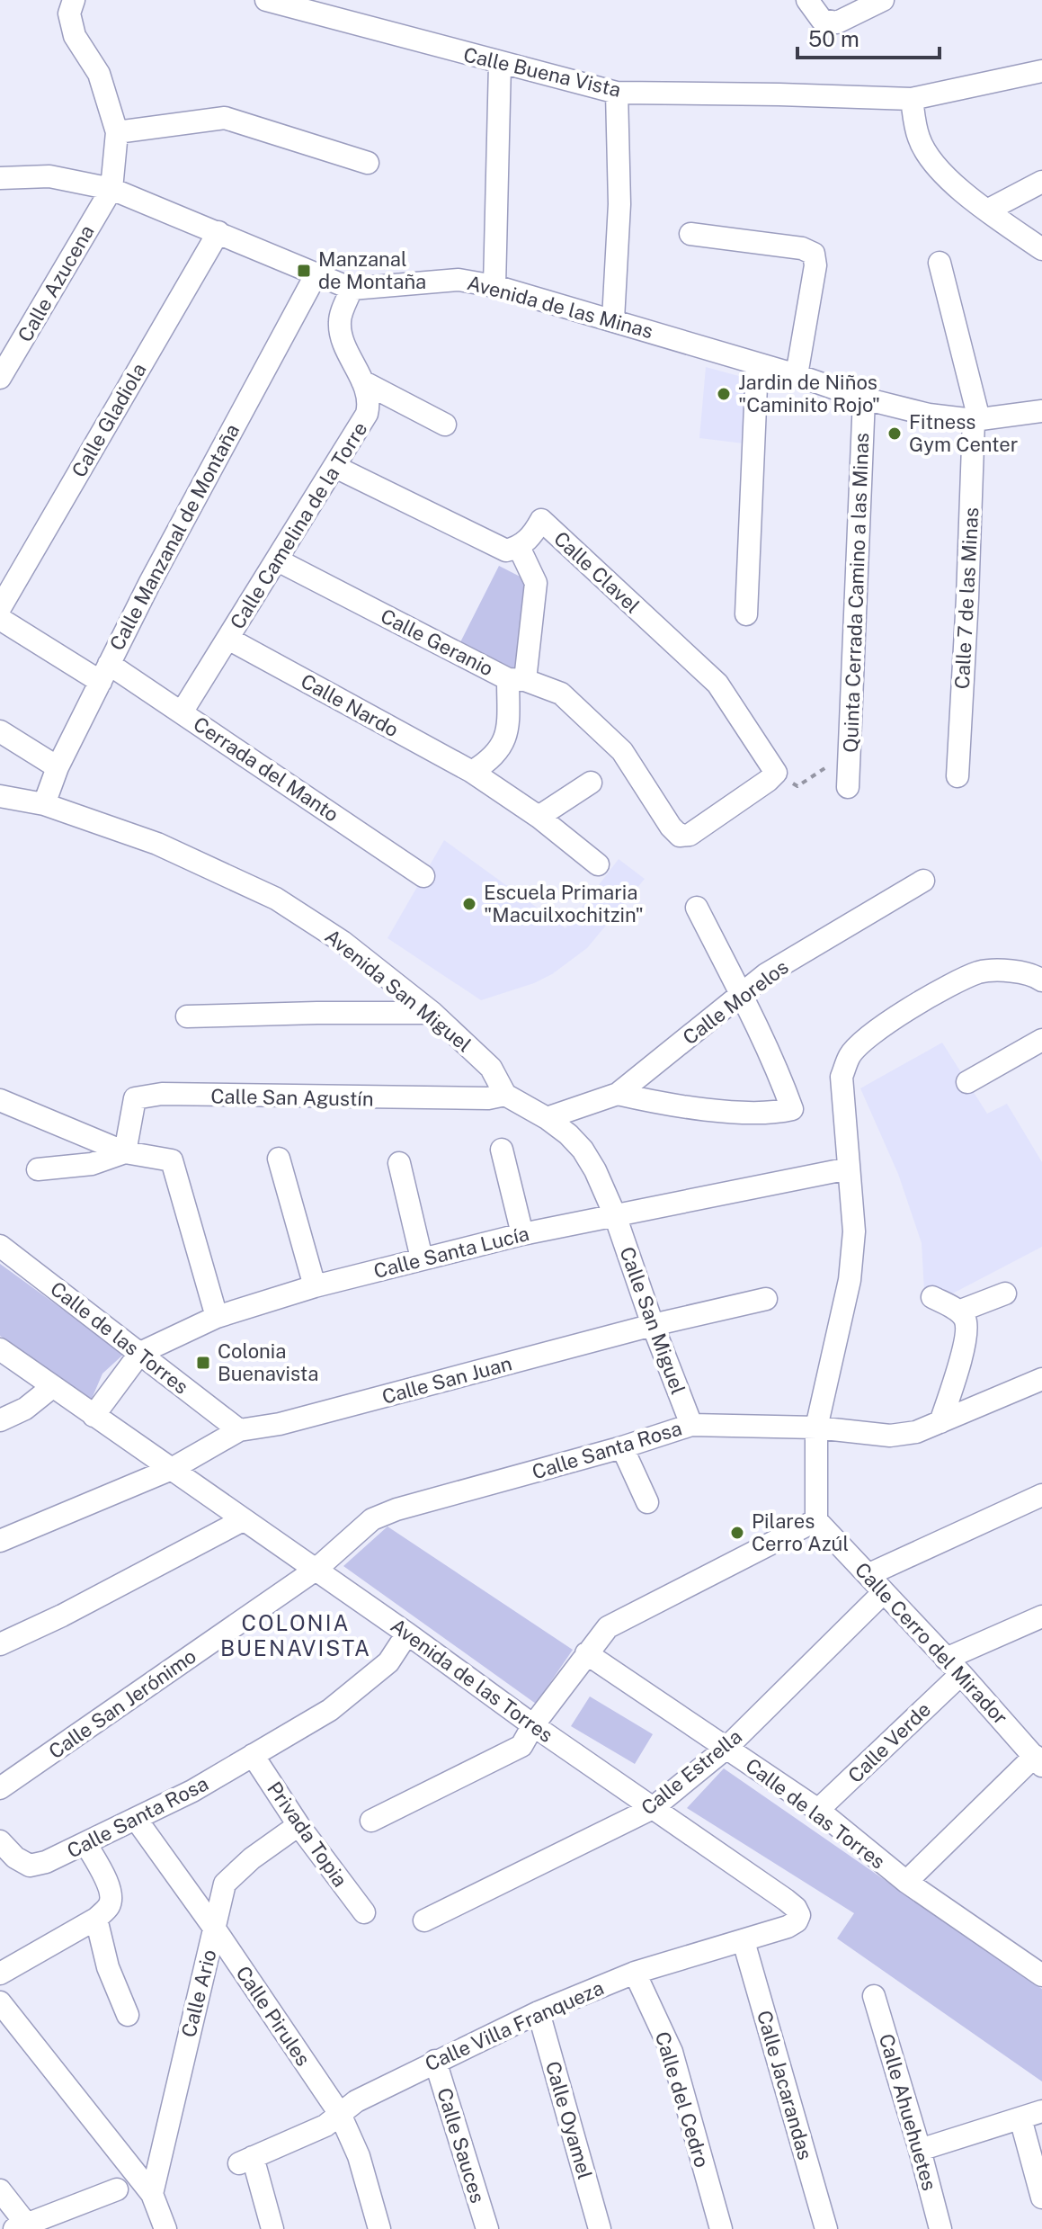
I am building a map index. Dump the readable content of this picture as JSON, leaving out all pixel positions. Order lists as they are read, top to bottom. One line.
{"streets":{"street":["Calle Buena Vista","Calle Azucena","Avenida de las Minas","Calle Gladiola","Calle Camelina de la Torre","Calle Manzanal de Montaña","Calle Clavel","Quinta Cerrada Camino a las Minas","Calle 7 de las Minas","Calle Geranio","Calle Nardo","Cerrada del Manto","Avenida San Miguel","Calle Morelos","Calle San Agustín","Calle Santa Lucía","Calle San Miguel","Calle de las Torres","Calle San Juan","Calle Santa Rosa","Calle Cerro del Mirador","Avenida de las Torres","Calle San Jerónimo","Calle Verde","Calle Estrella","Privada Topia","Calle Ario","Calle Pirules","Calle Villa Franqueza","Calle Jacarandas","Calle del Cedro","Calle Ahuehuetes","Calle Oyamel","Calle Sauces"]},"crossings":[["Calle Azucena","Avenida de las Minas"],["Avenida de las Minas","Calle Gladiola"],["Avenida de las Minas","Calle Camelina de la Torre"],["Avenida de las Minas","Calle Manzanal de Montaña"],["Avenida de las Minas","Quinta Cerrada Camino a las Minas"],["Avenida de las Minas","Calle 7 de las Minas"],["Calle Camelina de la Torre","Calle Geranio"],["Calle Camelina de la Torre","Calle Nardo"],["Calle Camelina de la Torre","Cerrada del Manto"],["Calle Manzanal de Montaña","Cerrada del Manto"],["Calle Manzanal de Montaña","Avenida San Miguel"],["Calle Clavel","Calle Geranio"],["Avenida San Miguel","Calle Morelos"],["Avenida San Miguel","Calle San Agustín"],["Avenida San Miguel","Calle Santa Lucía"],["Avenida San Miguel","Calle San Miguel"],["Calle Santa Lucía","Calle San Miguel"],["Calle Santa Lucía","Calle de las Torres"],["Calle Santa Lucía","Avenida de las Torres"],["Calle San Miguel","Calle San Juan"],["Calle San Miguel","Calle Santa Rosa"],["Calle de las Torres","Calle San Juan"],["Calle de las Torres","Calle Verde"],["Calle de las Torres","Calle Estrella"],["Calle Santa Rosa","Avenida de las Torres"],["Calle Santa Rosa","Calle San Jerónimo"],["Calle Santa Rosa","Privada Topia"],["Calle Santa Rosa","Calle Pirules"],["Calle Cerro del Mirador","Calle Verde"],["Calle Cerro del Mirador","Calle Estrella"],["Avenida de las Torres","Calle San Jerónimo"],["Avenida de las Torres","Calle Estrella"],["Avenida de las Torres","Calle Villa Franqueza"],["Privada Topia","Calle Ario"],["Calle Ario","Calle Pirules"],["Calle Pirules","Calle Villa Franqueza"],["Calle Villa Franqueza","Calle Jacarandas"],["Calle Villa Franqueza","Calle del Cedro"],["Calle Villa Franqueza","Calle Oyamel"],["Calle Villa Franqueza","Calle Sauces"]],"districts":["COLONIA BUENAVISTA"],"places":{"transit":["Manzanal de Montaña","Colonia Buenavista"],"other":["Jardin de Niños \"Caminito Rojo\"","Fitness Gym Center","Escuela Primaria \"Macuilxochitzin\"","Pilares Cerro Azúl"]},"scale_bar":"50 m"}
